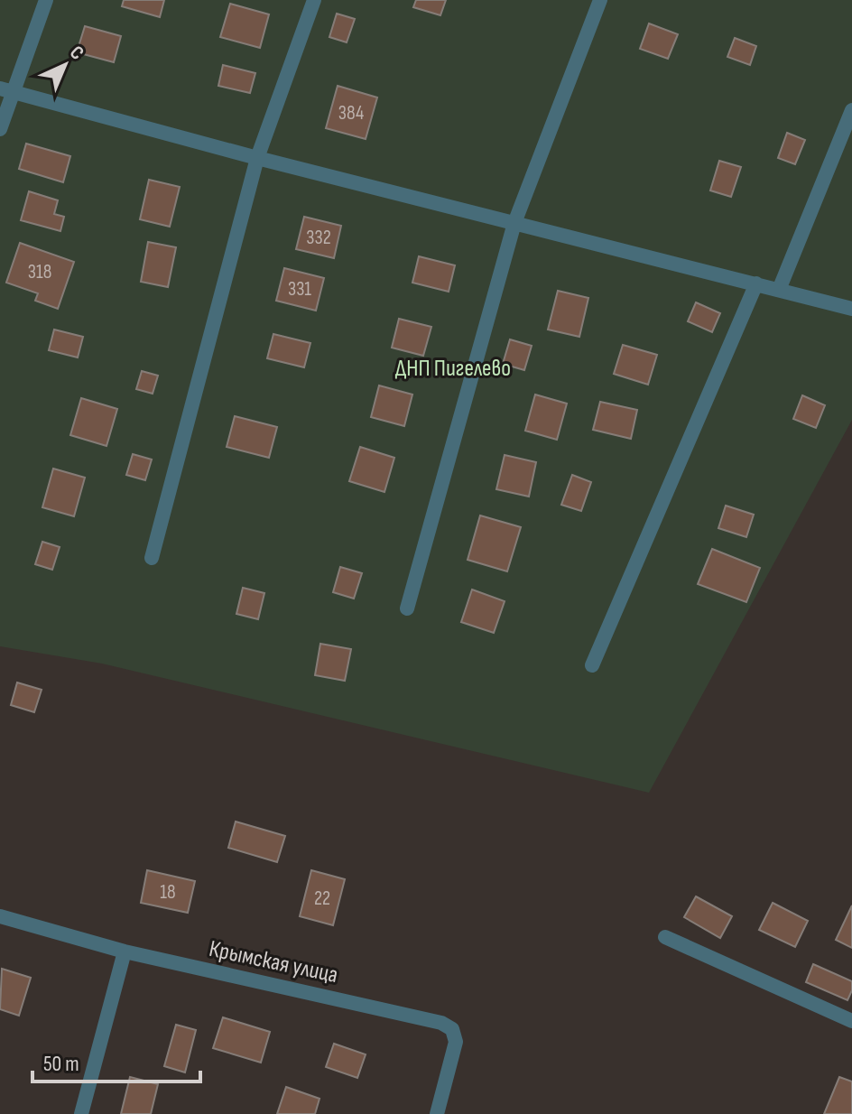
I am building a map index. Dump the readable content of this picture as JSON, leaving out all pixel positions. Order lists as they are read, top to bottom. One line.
{"streets":{"street":["Крымская улица"]},"parks":["ДНП Пигелево"],"house_numbers":["384","332","318","331","18","22"],"scale_bar":"50 m","north":"top right"}
